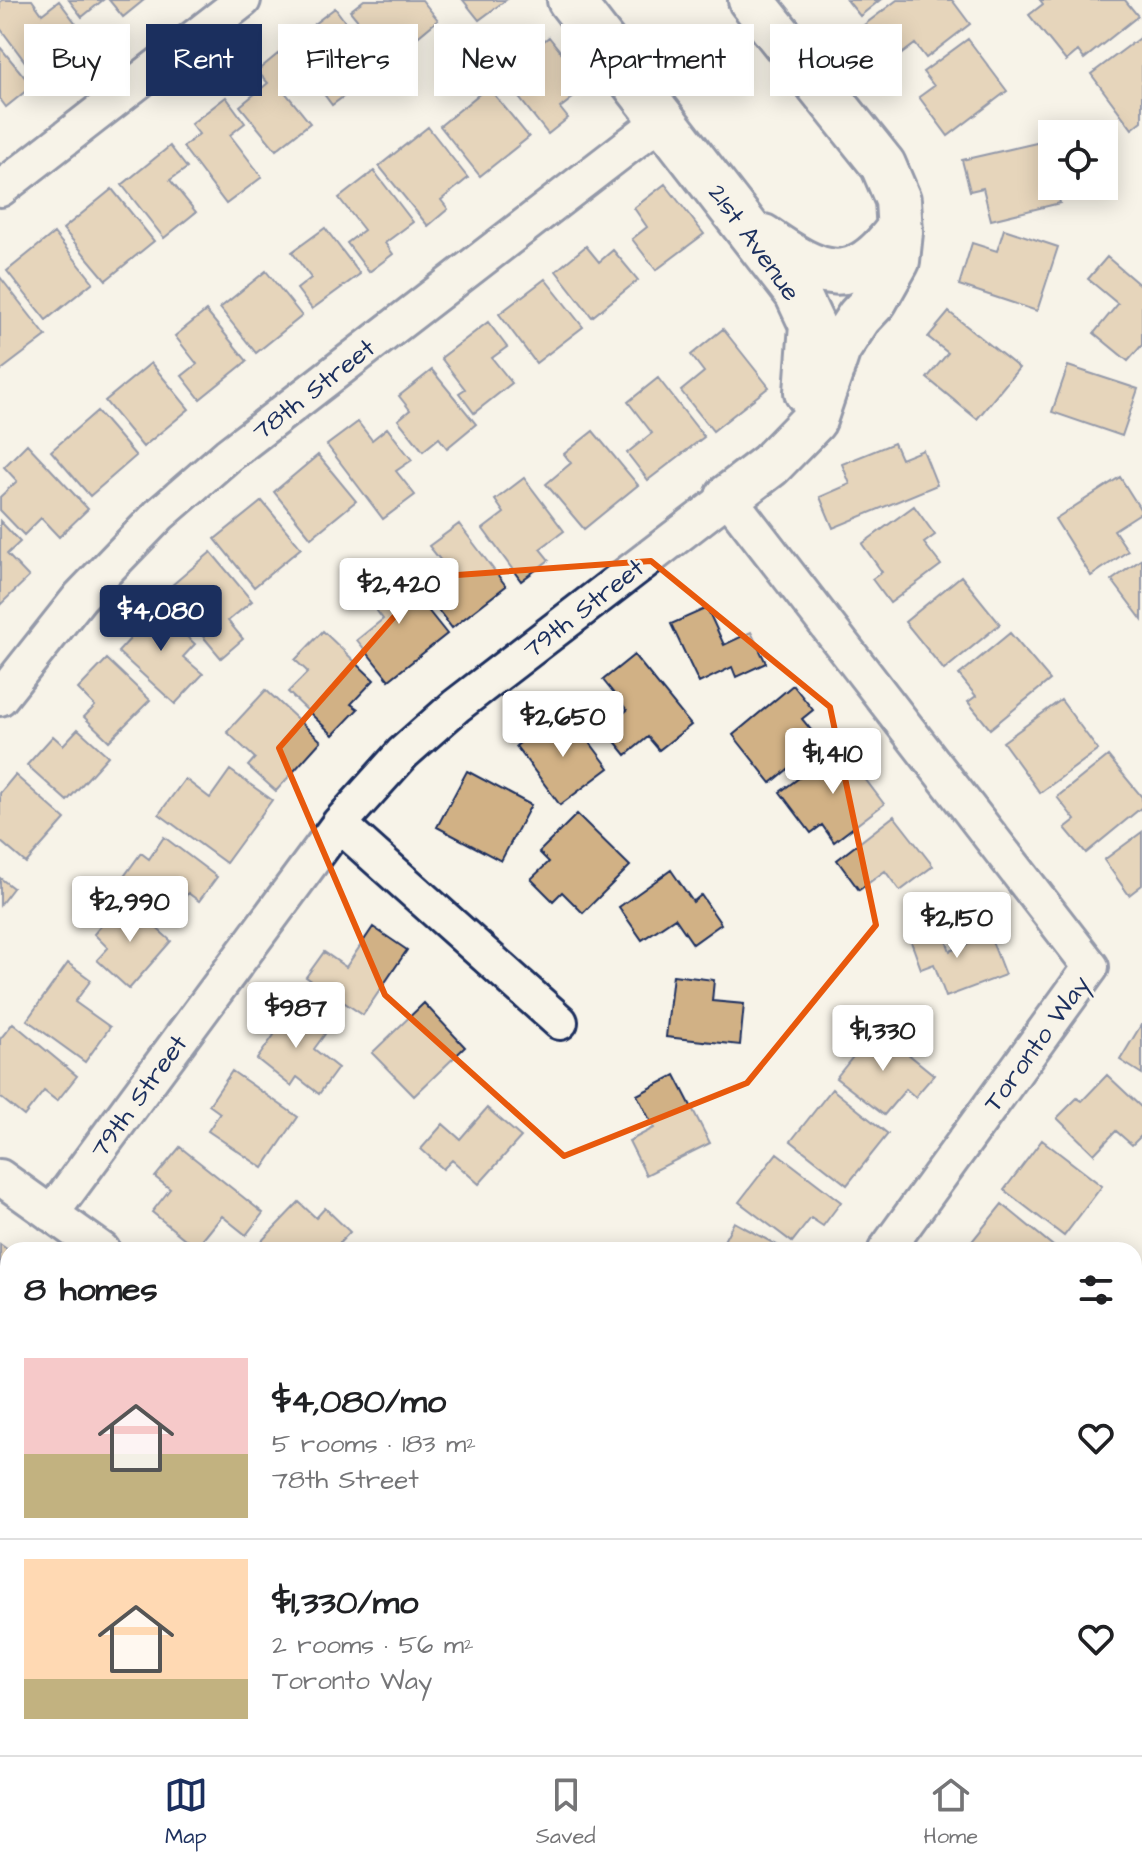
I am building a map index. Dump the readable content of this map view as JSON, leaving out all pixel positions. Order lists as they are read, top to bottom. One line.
{"streets":{"street":["21st Avenue","78th Street","79th Street","Toronto Way"]},"crossings":[["21st Avenue","78th Street"],["21st Avenue","79th Street"],["21st Avenue","Toronto Way"],["79th Street","Toronto Way"]],"page":{"chip":["Buy","Rent","Filters","New","Apartment","House"],"price":["$2,420","$4,080","$2,650","$1,410","$2,990","$2,150","$987","$1,330"],"heading":"8 homes","list":[{"name":"$4,080/mo","note":"5 rooms · 183 m² · 78th Street"},{"name":"$1,330/mo","note":"2 rooms · 56 m² · Toronto Way"}],"tabs":["Map","Saved","Home"]}}
